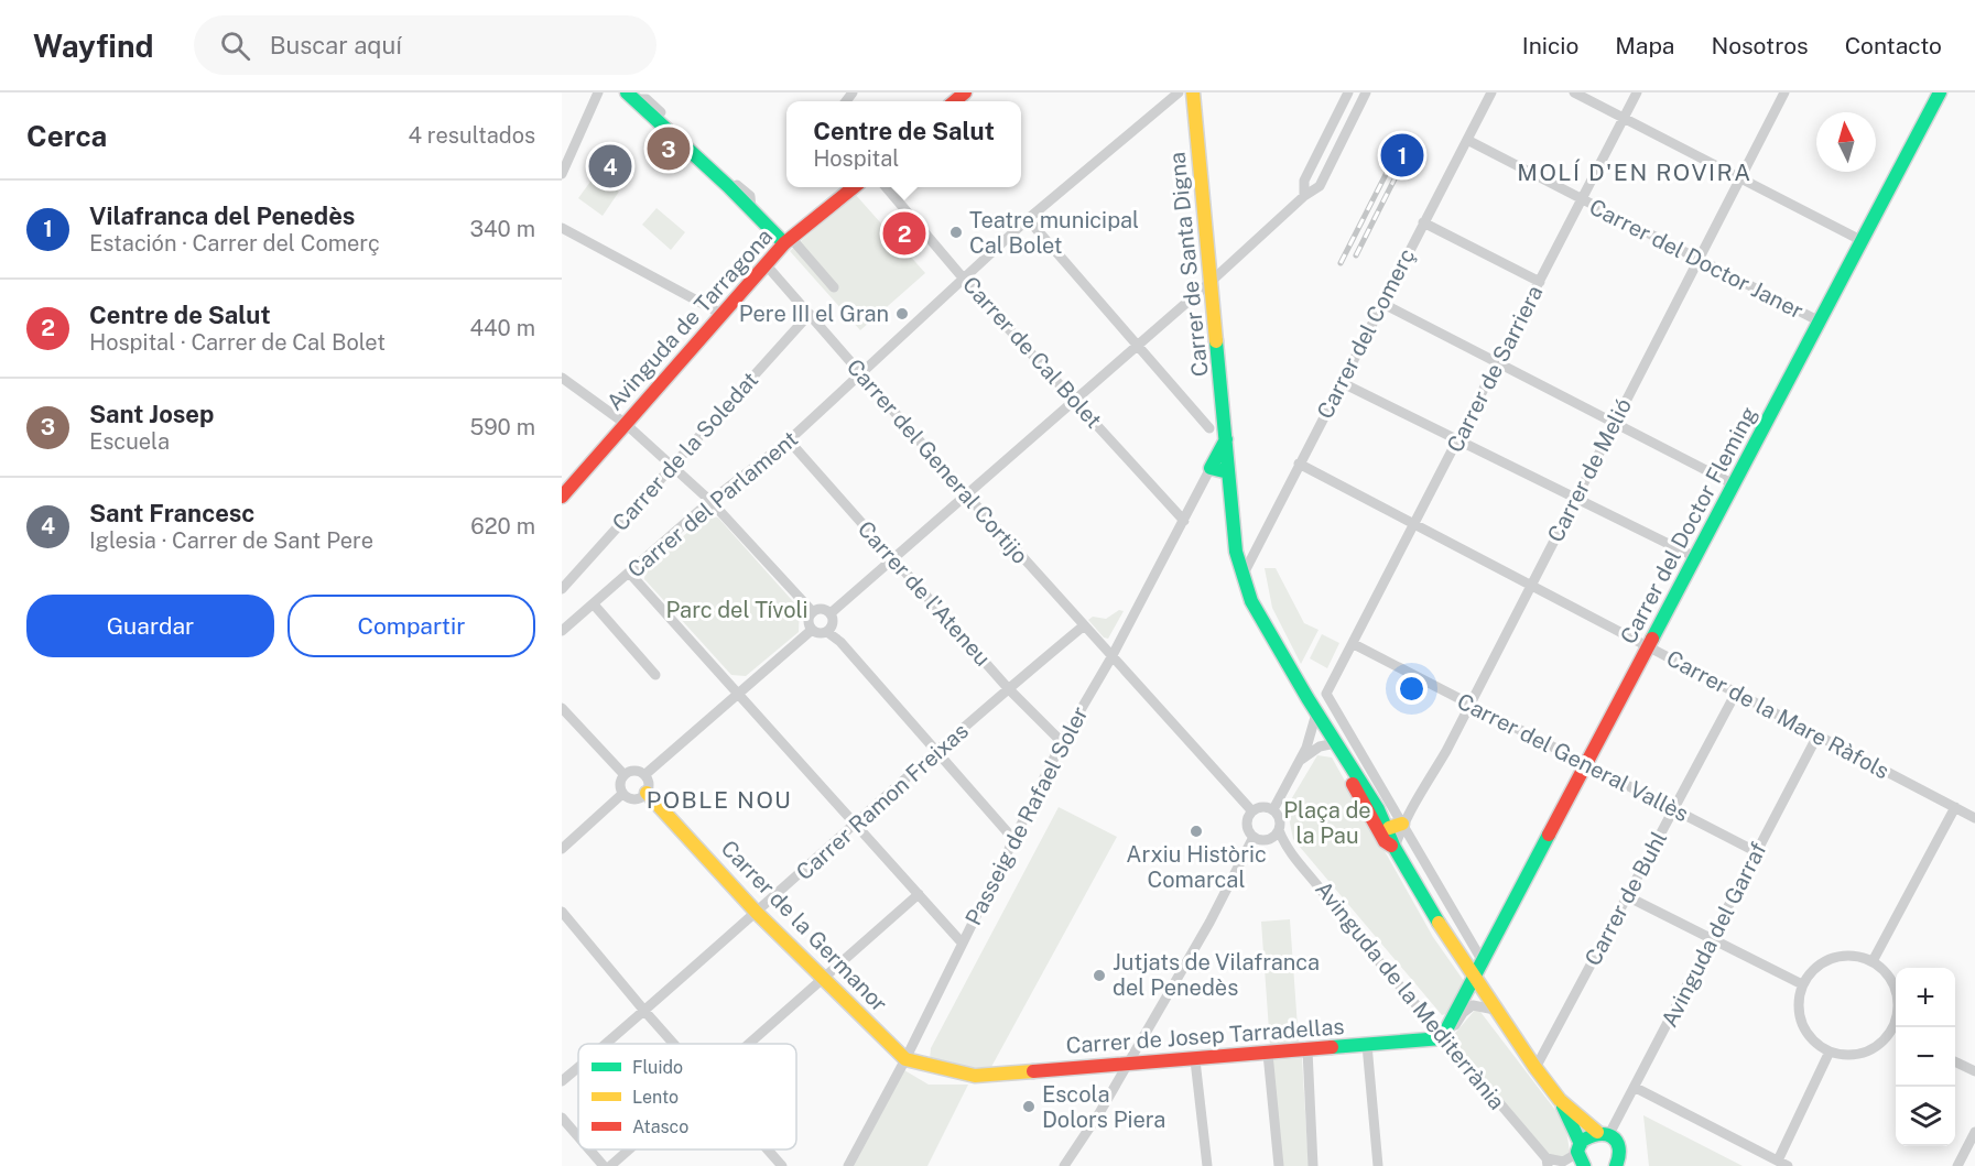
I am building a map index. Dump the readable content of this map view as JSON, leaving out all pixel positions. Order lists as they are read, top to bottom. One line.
{"streets":{"street":["Carrer del Doctor Janer","Carrer de Santa Digna","Avinguda de Tarragona","Carrer del Comerç","Carrer de Cal Bolet","Carrer de Sarriera","Carrer de la Soledat","Carrer del General Cortijo","Carrer de Melió","Carrer del Parlament","Carrer del Doctor Fleming","Carrer de l'Ateneu","Carrer de la Mare Ràfols","Carrer del General Vallès","Carrer Ramon Freixas","Passeig de Rafael Soler","Carrer de Buhl","Carrer de la Germanor","Avinguda del Garraf","Avinguda de la Mediterrània","Carrer de Josep Tarradellas"]},"crossings":[["Carrer del Doctor Janer","Carrer del Comerç"],["Carrer del Doctor Janer","Carrer de Sarriera"],["Carrer del Doctor Janer","Carrer de Melió"],["Carrer del Doctor Janer","Carrer del Doctor Fleming"],["Carrer de Santa Digna","Carrer del Comerç"],["Avinguda de Tarragona","Carrer del General Cortijo"],["Carrer del Comerç","Carrer de la Mare Ràfols"],["Carrer de Cal Bolet","Carrer del Parlament"],["Carrer de Cal Bolet","Passeig de Rafael Soler"],["Carrer de Sarriera","Carrer de Melió"],["Carrer de Sarriera","Carrer de la Mare Ràfols"],["Carrer de Sarriera","Carrer del General Vallès"],["Carrer de la Soledat","Carrer del General Cortijo"],["Carrer del General Cortijo","Carrer del Parlament"],["Carrer del General Cortijo","Carrer Ramon Freixas"],["Carrer del General Cortijo","Passeig de Rafael Soler"],["Carrer del General Cortijo","Avinguda de la Mediterrània"],["Carrer de Melió","Carrer de la Mare Ràfols"],["Carrer de Melió","Carrer del General Vallès"],["Carrer del Parlament","Carrer de l'Ateneu"],["Carrer del Doctor Fleming","Carrer de la Mare Ràfols"],["Carrer del Doctor Fleming","Carrer del General Vallès"],["Carrer de l'Ateneu","Carrer Ramon Freixas"],["Carrer de l'Ateneu","Passeig de Rafael Soler"],["Carrer de la Mare Ràfols","Carrer de Buhl"],["Carrer de la Mare Ràfols","Avinguda del Garraf"],["Carrer del General Vallès","Carrer de Buhl"],["Carrer del General Vallès","Avinguda del Garraf"],["Carrer Ramon Freixas","Carrer de la Germanor"],["Passeig de Rafael Soler","Carrer de la Germanor"],["Passeig de Rafael Soler","Carrer de Josep Tarradellas"],["Carrer de la Germanor","Carrer de Josep Tarradellas"],["Avinguda de la Mediterrània","Carrer de Josep Tarradellas"]],"districts":["MOLÍ D'EN ROVIRA","POBLE NOU"],"parks":["Parc del Tívoli","Plaça de la Pau"],"places":["Teatre municipal Cal Bolet","Pere III el Gran","Arxiu Històric Comarcal","Jutjats de Vilafranca del Penedès","Escola Dolors Piera"],"legend":["Fluido","Lento","Atasco"],"north":"top","page":{"header":"Wayfind","search":"Buscar aquí","nav":["Inicio","Mapa","Nosotros","Contacto"],"heading":["Cerca","4 resultados"],"popup":["Centre de Salut","Hospital"],"pins":["3","1","4","2"],"list":[{"mark":"1","name":"Vilafranca del Penedès","note":"Estación · Carrer del Comerç","value":"340 m"},{"mark":"2","name":"Centre de Salut","note":"Hospital · Carrer de Cal Bolet","value":"440 m"},{"mark":"3","name":"Sant Josep","note":"Escuela","value":"590 m"},{"mark":"4","name":"Sant Francesc","note":"Iglesia · Carrer de Sant Pere","value":"620 m"}],"buttons":["Guardar","Compartir"],"map_buttons":["+","−"]}}
